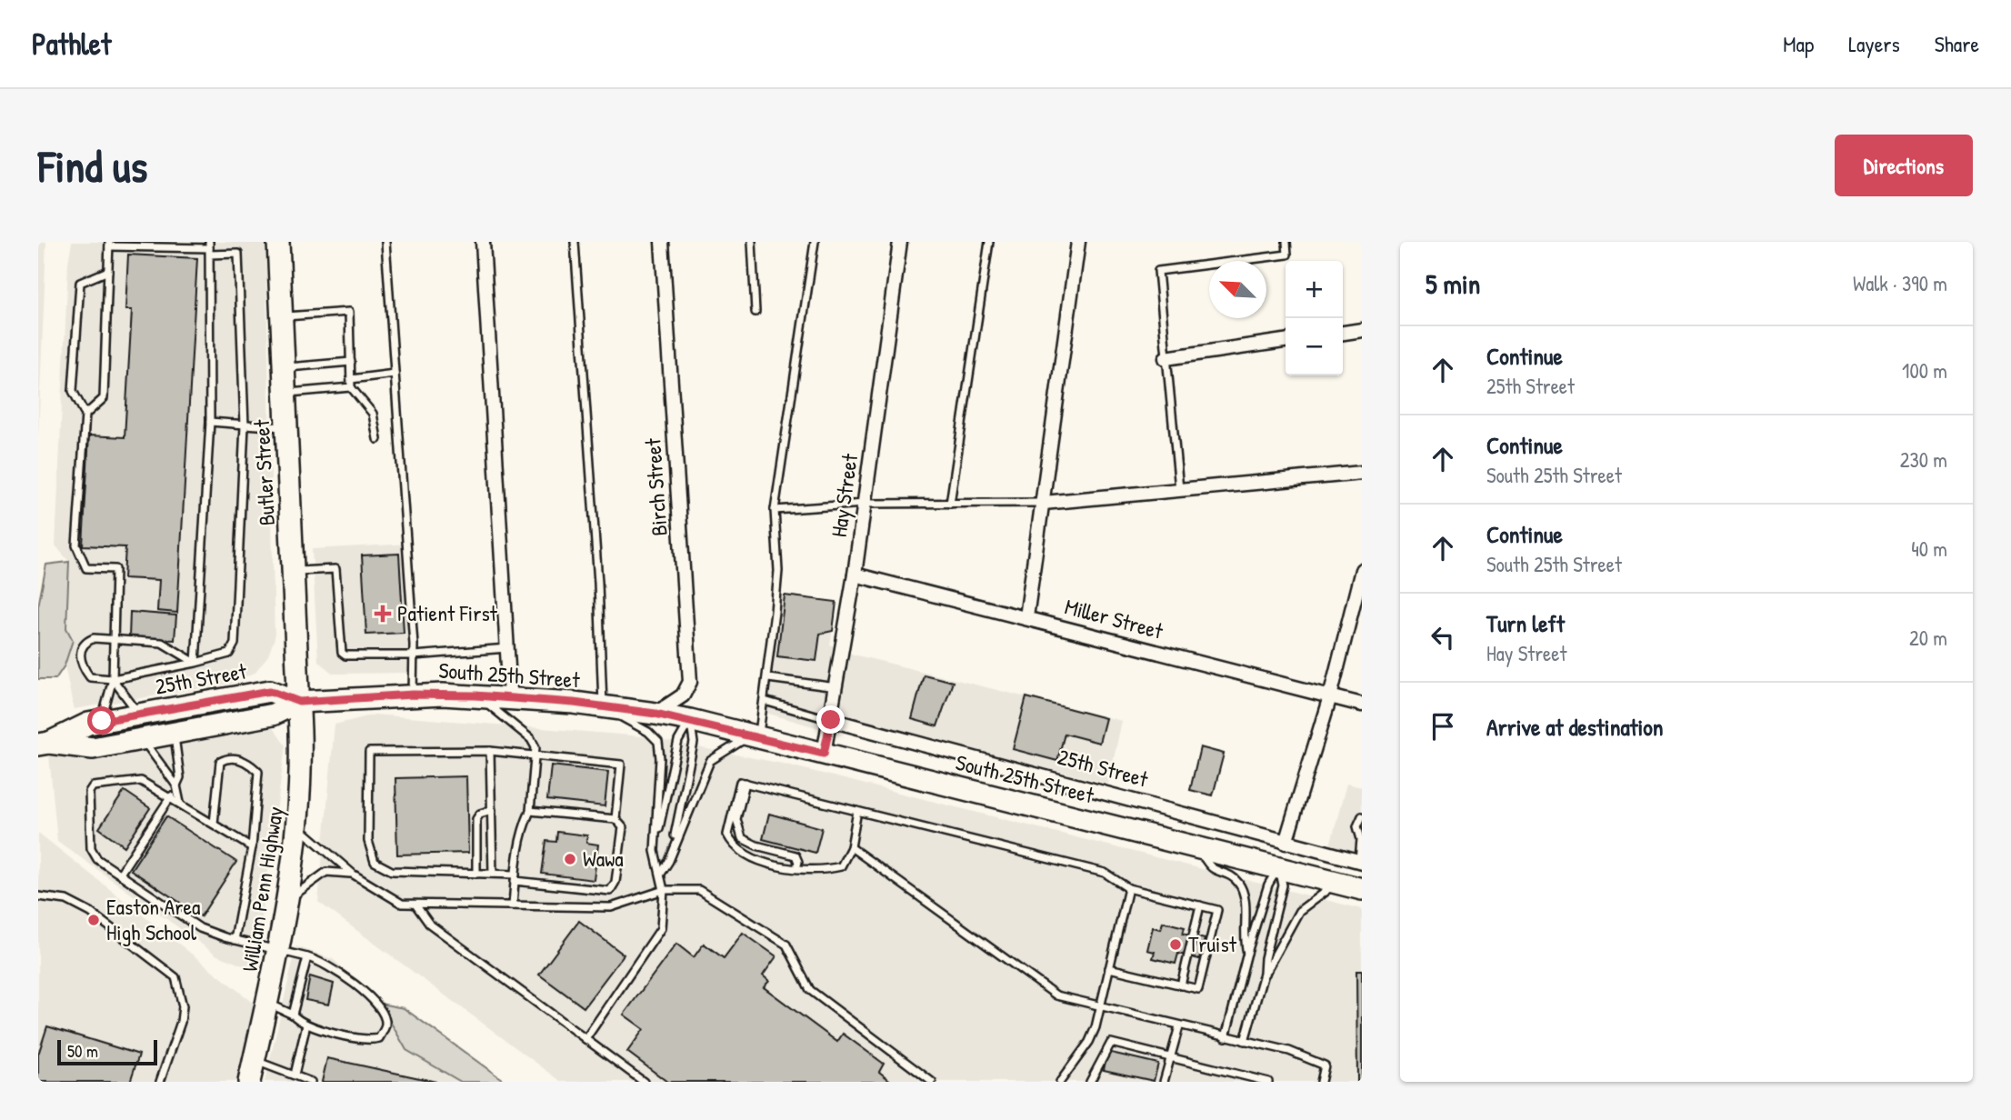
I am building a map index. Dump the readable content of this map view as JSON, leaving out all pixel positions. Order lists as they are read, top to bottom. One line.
{"streets":{"main road":["Butler Street","South 25th Street","25th Street","William Penn Highway"],"street":["Birch Street","Hay Street","Miller Street"]},"crossings":[["Butler Street","South 25th Street"],["Butler Street","25th Street"],["Butler Street","William Penn Highway"],["Birch Street","South 25th Street"],["Hay Street","Miller Street"],["Hay Street","South 25th Street"],["Hay Street","25th Street"],["South 25th Street","25th Street"],["South 25th Street","William Penn Highway"],["25th Street","William Penn Highway"]],"places":{"health":["Patient First"],"other":["Wawa","Easton Area High School","Truist"]},"scale_bar":"50 m","north":"top left","page":{"header":"Pathlet","nav":["Map","Layers","Share"],"buttons":"Directions","title":"Find us","heading":["5 min","Walk · 390 m"],"map_buttons":["+","−"],"list":[["Continue","25th Street","100 m"],["Continue","South 25th Street","230 m"],["Continue","South 25th Street","40 m"],["Turn left","Hay Street","20 m"],"Arrive at destination"],"scale":"50 m"}}
